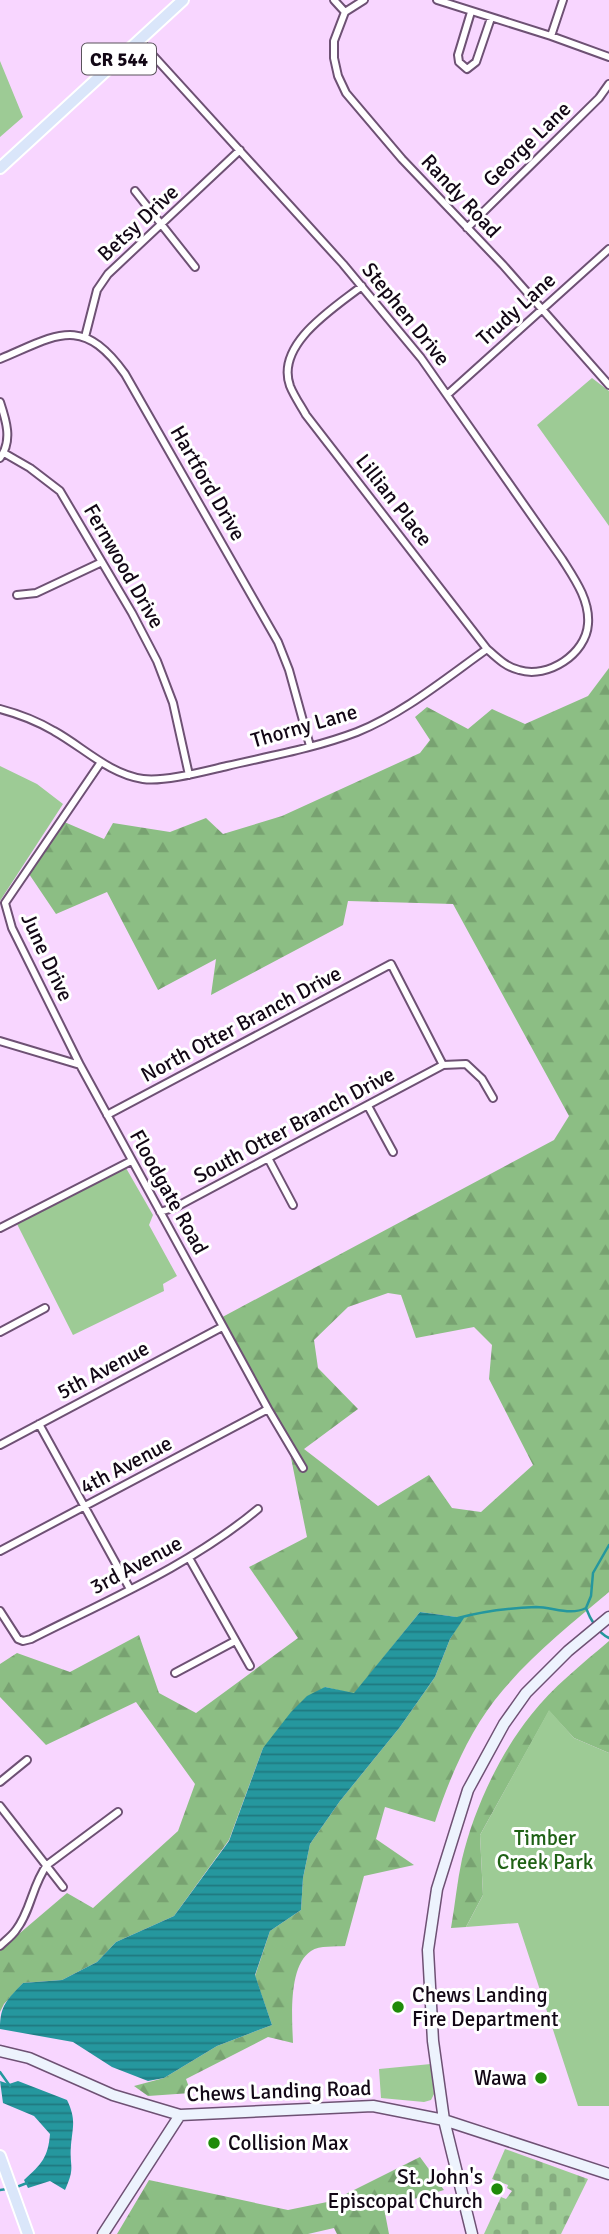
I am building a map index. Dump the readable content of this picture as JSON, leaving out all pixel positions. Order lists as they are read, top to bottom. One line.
{"streets":{"main road":["CR 544","Chews Landing Road"],"street":["George Lane","Randy Road","Betsy Drive","Trudy Lane","Stephen Drive","Hartford Drive","Lillian Place","Fernwood Drive","Thorny Lane","June Drive","North Otter Branch Drive","South Otter Branch Drive","Floodgate Road","5th Avenue","4th Avenue","3rd Avenue"]},"crossings":[["CR 544","Stephen Drive"],["George Lane","Randy Road"],["Randy Road","Trudy Lane"],["Betsy Drive","Stephen Drive"],["Betsy Drive","Hartford Drive"],["Trudy Lane","Stephen Drive"],["Stephen Drive","Lillian Place"],["Hartford Drive","Thorny Lane"],["Lillian Place","Thorny Lane"],["Fernwood Drive","Thorny Lane"],["Thorny Lane","June Drive"],["June Drive","Floodgate Road"],["North Otter Branch Drive","South Otter Branch Drive"],["North Otter Branch Drive","Floodgate Road"],["South Otter Branch Drive","Floodgate Road"],["Floodgate Road","5th Avenue"],["Floodgate Road","4th Avenue"]],"parks":["Timber Creek Park"],"places":["Chews Landing Fire Department","Wawa","Collision Max","St. John's Episcopal Church"]}
